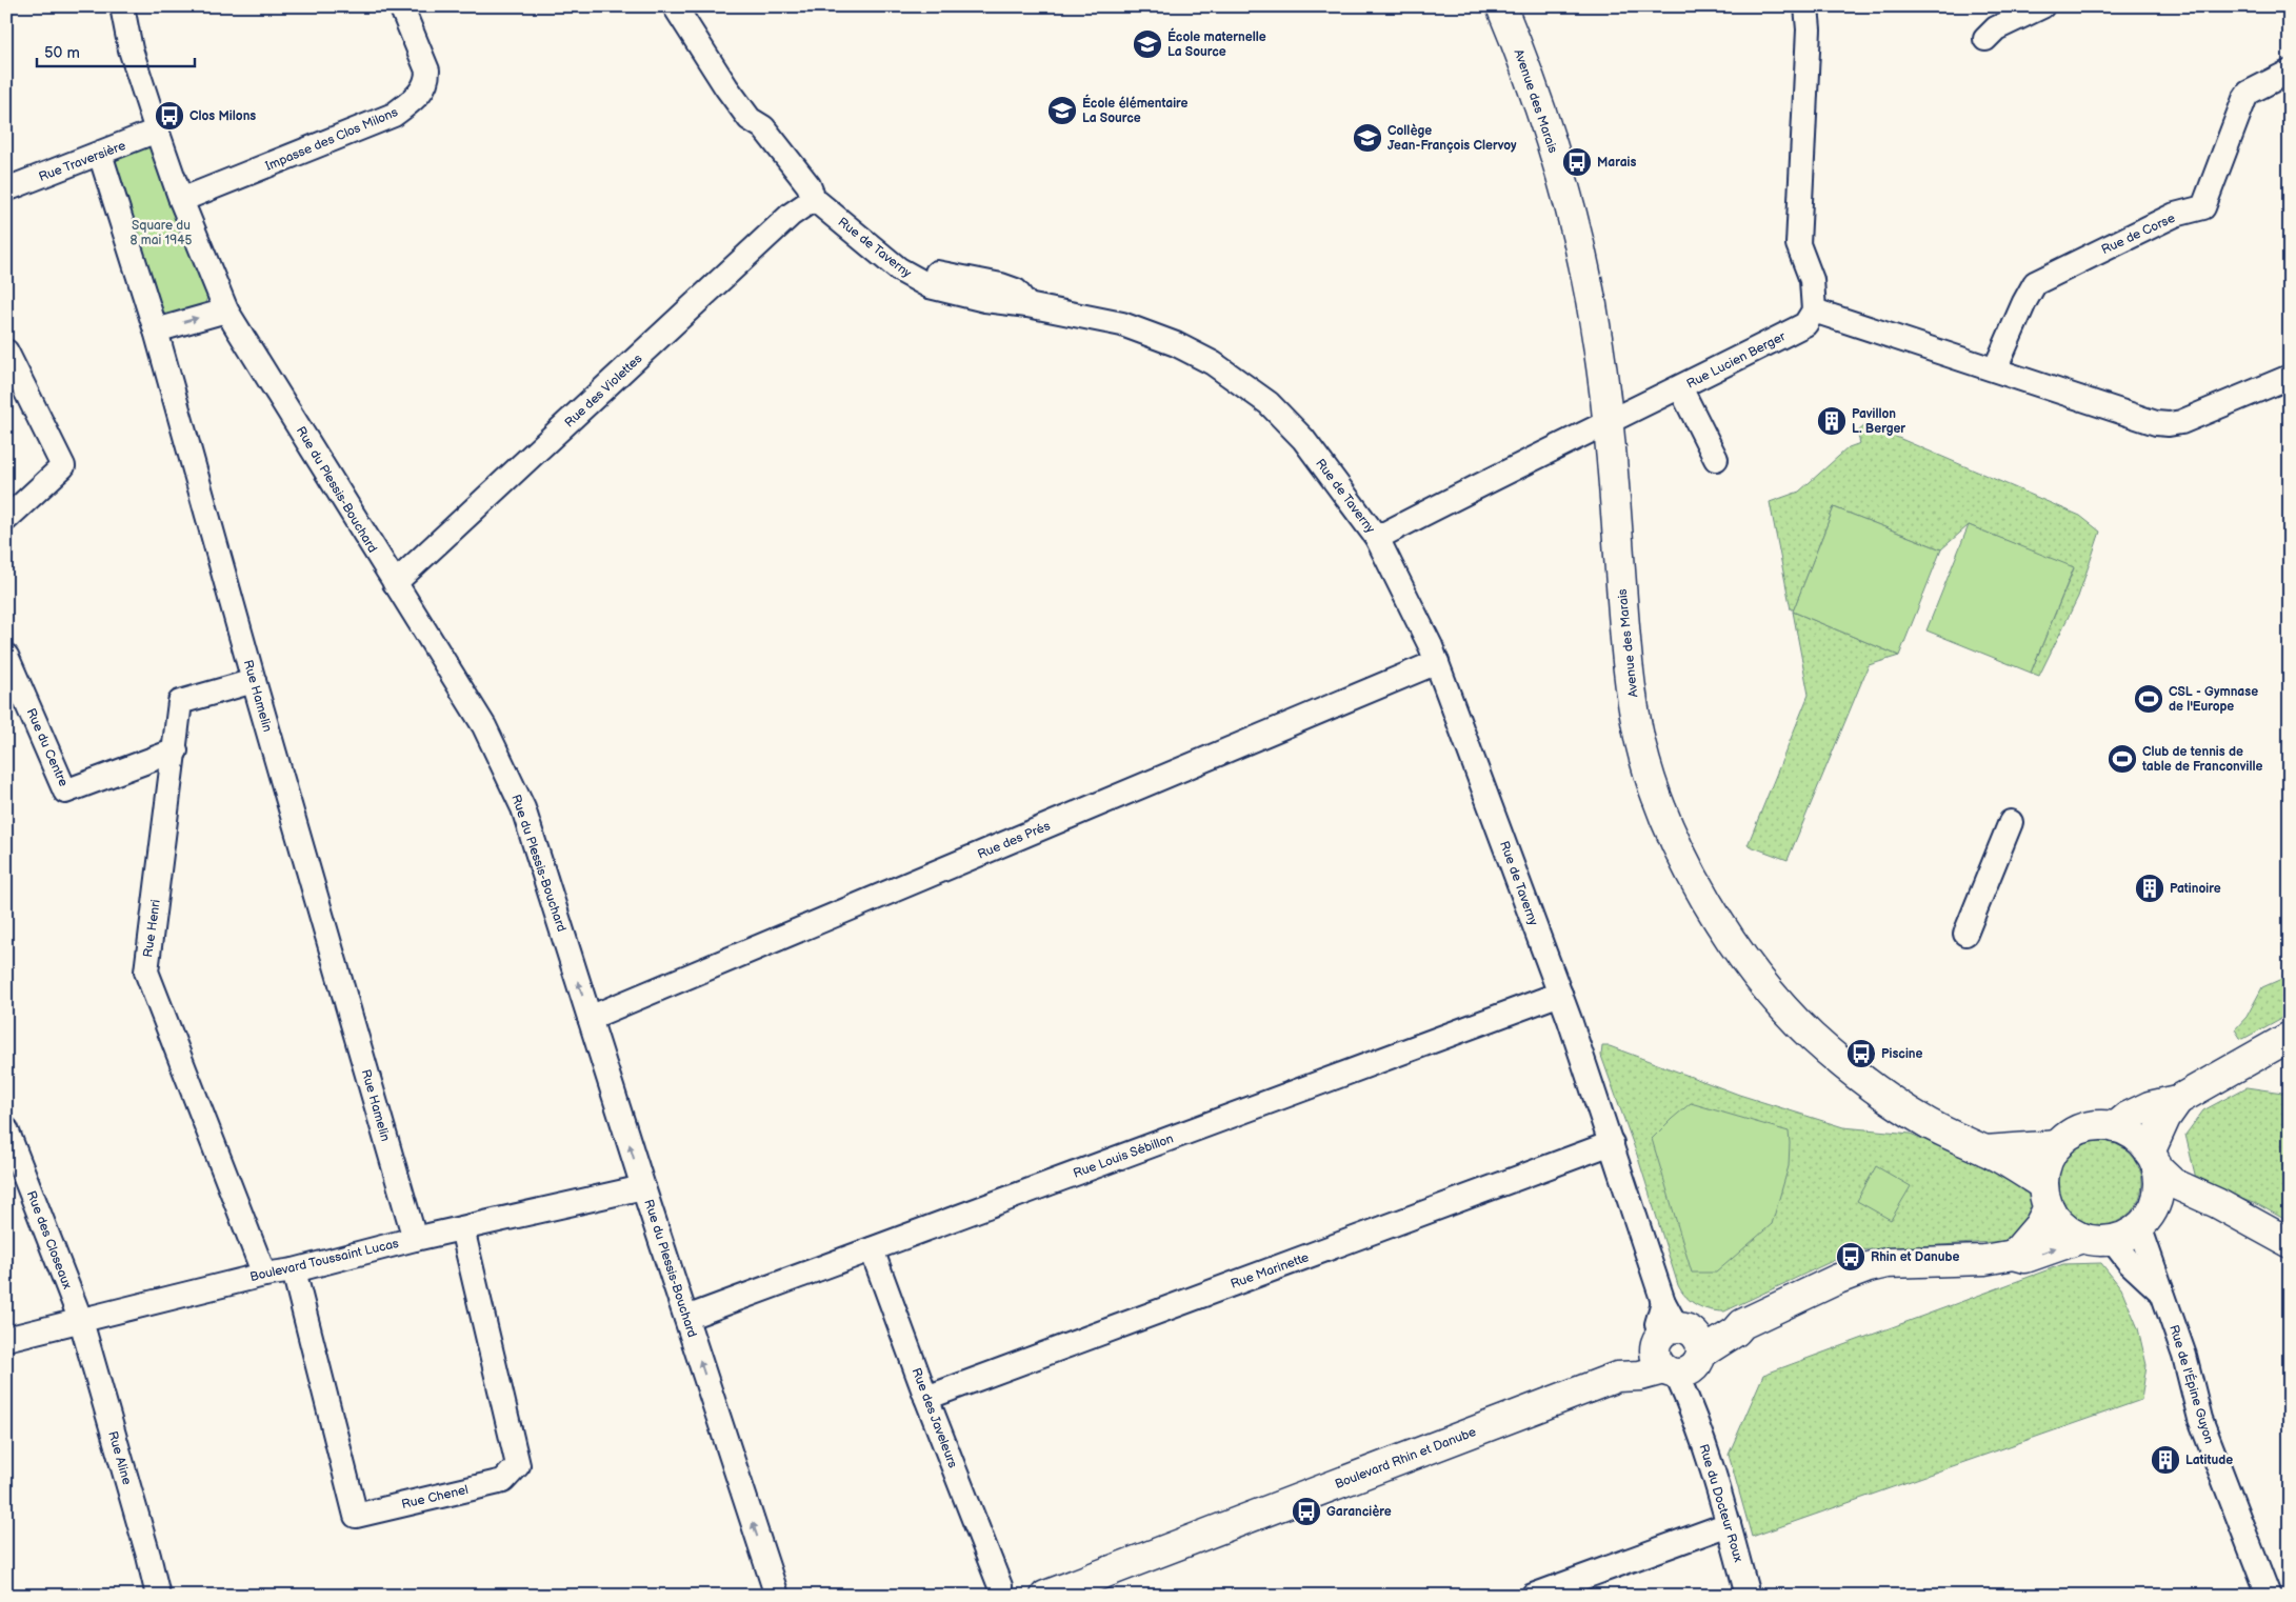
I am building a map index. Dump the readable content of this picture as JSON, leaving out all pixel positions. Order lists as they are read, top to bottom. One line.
{"streets":{"main road":["Avenue des Marais","Boulevard Rhin et Danube"],"street":["Impasse des Clos Milons","Rue Traversière","Rue de Corse","Rue de Taverny","Rue Lucien Berger","Rue des Violettes","Rue du Plessis-Bouchard","Rue Hamelin","Rue du Centre","Rue des Prés","Rue Henri","Rue Louis Sébillon","Rue des Closeaux","Boulevard Toussaint Lucas","Rue Marinette","Rue de l'Épine Guyon","Rue des Javeleurs","Rue Aline","Rue Chenel","Rue du Docteur Roux"]},"crossings":[["Avenue des Marais","Rue Lucien Berger"],["Avenue des Marais","Rue de l'Épine Guyon"],["Avenue des Marais","Boulevard Rhin et Danube"],["Impasse des Clos Milons","Rue du Plessis-Bouchard"],["Rue Traversière","Rue du Plessis-Bouchard"],["Rue Traversière","Rue Hamelin"],["Rue de Taverny","Rue Lucien Berger"],["Rue de Taverny","Rue des Violettes"],["Rue de Taverny","Rue des Prés"],["Rue de Taverny","Rue Louis Sébillon"],["Rue de Taverny","Rue Marinette"],["Rue de Taverny","Boulevard Rhin et Danube"],["Rue de Taverny","Rue du Docteur Roux"],["Rue des Violettes","Rue du Plessis-Bouchard"],["Rue du Plessis-Bouchard","Rue des Prés"],["Rue du Plessis-Bouchard","Rue Louis Sébillon"],["Rue du Plessis-Bouchard","Boulevard Toussaint Lucas"],["Rue Hamelin","Rue Henri"],["Rue Hamelin","Boulevard Toussaint Lucas"],["Rue du Centre","Rue Henri"],["Rue Henri","Boulevard Toussaint Lucas"],["Rue Louis Sébillon","Rue des Javeleurs"],["Rue des Closeaux","Boulevard Toussaint Lucas"],["Rue des Closeaux","Rue Aline"],["Boulevard Toussaint Lucas","Rue Aline"],["Boulevard Toussaint Lucas","Rue Chenel"],["Rue Marinette","Rue des Javeleurs"],["Rue de l'Épine Guyon","Boulevard Rhin et Danube"],["Boulevard Rhin et Danube","Rue du Docteur Roux"]],"one_way":["Rue du Plessis-Bouchard"],"parks":["Square du 8 mai 1945"],"places":{"school or university":["École maternelle La Source","École élémentaire La Source","Collège Jean-François Clervoy"],"bus stop":["Clos Milons","Marais","Piscine","Rhin et Danube","Garancière"],"building":["Pavillon L. Berger","Patinoire","Latitude"],"sports":["CSL - Gymnase de l'Europe","Club de tennis de table de Franconville"]},"scale_bar":"50 m"}
